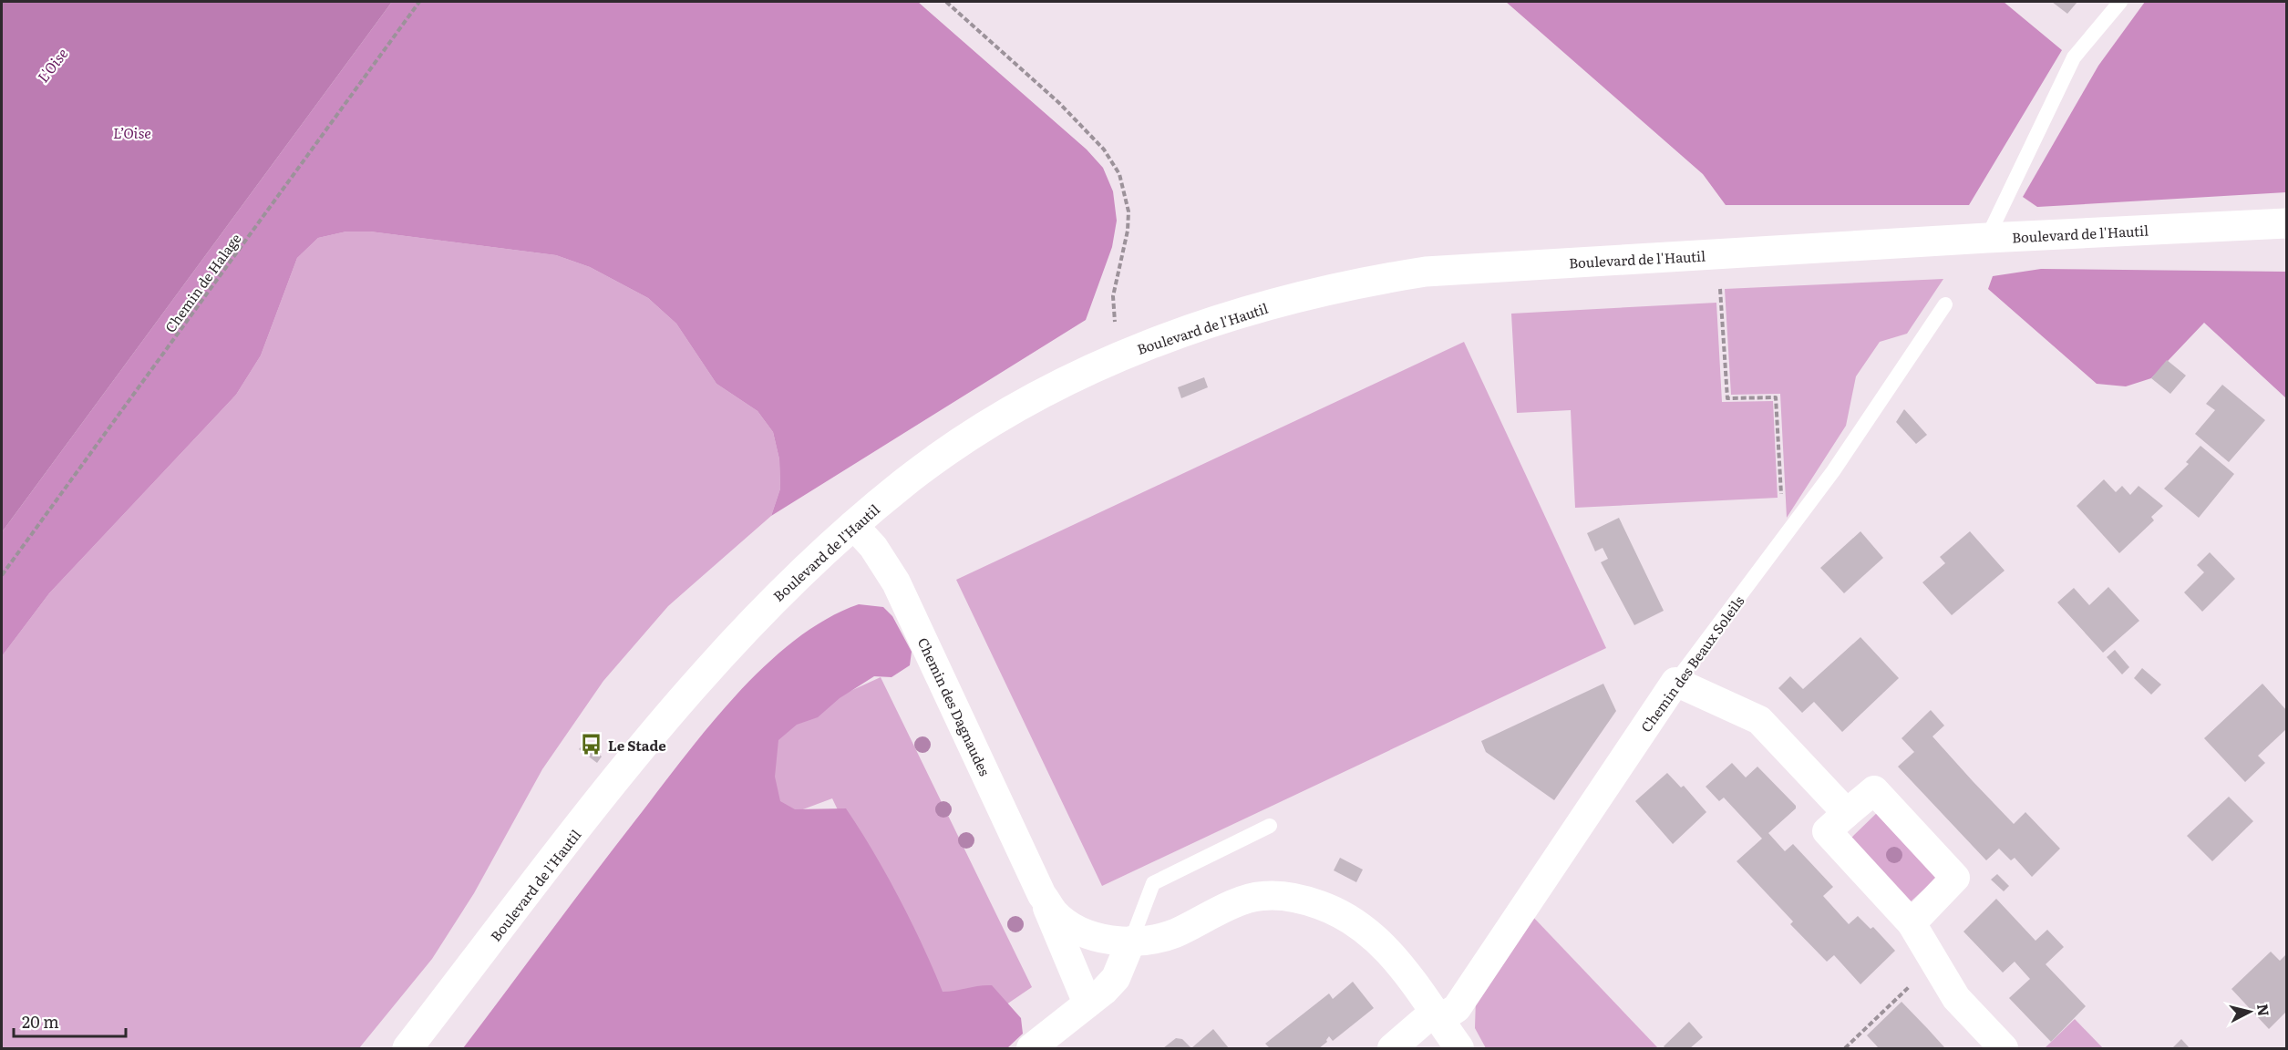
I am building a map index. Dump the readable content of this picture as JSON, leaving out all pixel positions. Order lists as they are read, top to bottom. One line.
{"streets":{"main road":["Boulevard de l'Hautil"],"street":["Chemin des Beaux Soleils","Chemin des Dagnaudes"],"path":["Chemin de Halage"]},"crossings":[["Boulevard de l'Hautil","Chemin des Dagnaudes"],["Chemin des Beaux Soleils","Chemin des Dagnaudes"]],"water":["L'Oise","L’Oise"],"places":{"bus stop":["Le Stade"]},"scale_bar":"20 m","north":"right"}
